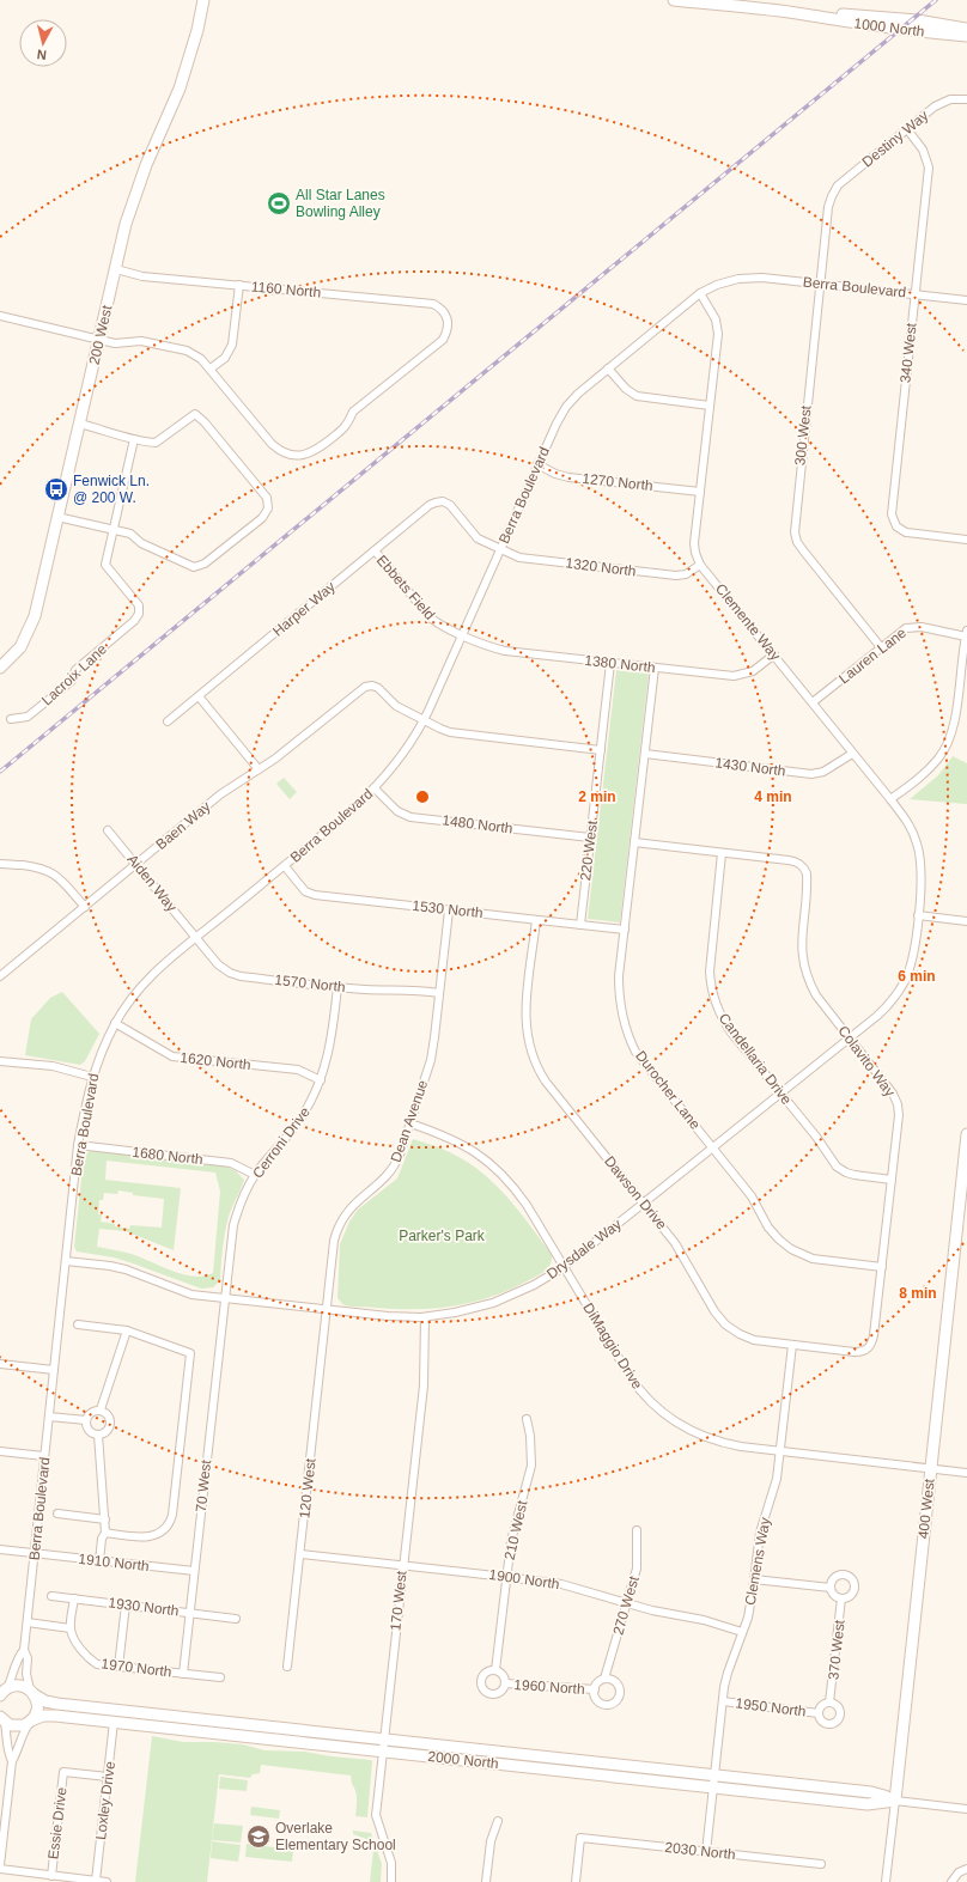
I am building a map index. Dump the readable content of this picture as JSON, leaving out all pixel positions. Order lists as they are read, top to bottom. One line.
{"streets":{"street":["1000 North","Destiny Way","Berra Boulevard","1160 North","200 West","340 West","300 West","1270 North","1320 North","Ebbets Field","Harper Way","Clemente Way","Lauren Lane","1380 North","Lacroix Lane","1430 North","1480 North","Baen Way","220 West","Aiden Way","1530 North","1570 North","Candellaria Drive","1620 North","Colavito Way","Durocher Lane","Dean Avenue","Cerroni Drive","1680 North","Dawson Drive","Drysdale Way","DiMaggio Drive","70 West","120 West","400 West","210 West","Clemens Way","1910 North","1900 North","170 West","270 West","1930 North","370 West","1970 North","1960 North","1950 North","2000 North","Loxley Drive","Essie Drive","2030 North"]},"crossings":[["Destiny Way","340 West"],["Destiny Way","300 West"],["Berra Boulevard","340 West"],["Berra Boulevard","300 West"],["Berra Boulevard","1270 North"],["Berra Boulevard","1320 North"],["Berra Boulevard","Ebbets Field"],["Berra Boulevard","Clemente Way"],["Berra Boulevard","1380 North"],["Berra Boulevard","1480 North"],["Berra Boulevard","Baen Way"],["Berra Boulevard","Aiden Way"],["Berra Boulevard","1530 North"],["Berra Boulevard","1570 North"],["Berra Boulevard","1620 North"],["Berra Boulevard","1680 North"],["Berra Boulevard","Drysdale Way"],["Berra Boulevard","1910 North"],["Berra Boulevard","2000 North"],["1160 North","200 West"],["300 West","Lauren Lane"],["1270 North","Clemente Way"],["1320 North","Harper Way"],["1320 North","Clemente Way"],["Ebbets Field","Harper Way"],["Ebbets Field","1380 North"],["Clemente Way","Lauren Lane"],["Clemente Way","1380 North"],["Clemente Way","1430 North"],["Clemente Way","Drysdale Way"],["1380 North","220 West"],["1380 North","Durocher Lane"],["1430 North","Durocher Lane"],["1480 North","220 West"],["Baen Way","Aiden Way"],["220 West","1530 North"],["Aiden Way","1570 North"],["1530 North","Durocher Lane"],["1530 North","Dean Avenue"],["1530 North","Dawson Drive"],["1570 North","Dean Avenue"],["1570 North","Cerroni Drive"],["Candellaria Drive","Colavito Way"],["Candellaria Drive","Drysdale Way"],["1620 North","Cerroni Drive"],["Colavito Way","Durocher Lane"],["Colavito Way","Dawson Drive"],["Colavito Way","Drysdale Way"],["Durocher Lane","Drysdale Way"],["Dean Avenue","Drysdale Way"],["Dean Avenue","DiMaggio Drive"],["Dean Avenue","120 West"],["Cerroni Drive","1680 North"],["Cerroni Drive","Drysdale Way"],["Cerroni Drive","70 West"],["Dawson Drive","Drysdale Way"],["Dawson Drive","Clemens Way"],["Drysdale Way","DiMaggio Drive"],["Drysdale Way","70 West"],["Drysdale Way","120 West"],["Drysdale Way","170 West"],["DiMaggio Drive","400 West"],["DiMaggio Drive","Clemens Way"],["70 West","1910 North"],["70 West","1930 North"],["70 West","1970 North"],["120 West","1900 North"],["400 West","2000 North"],["210 West","1900 North"],["210 West","1960 North"],["Clemens Way","1900 North"],["Clemens Way","1950 North"],["Clemens Way","2000 North"],["Clemens Way","2030 North"],["1900 North","170 West"],["1900 North","270 West"],["170 West","2000 North"],["270 West","1960 North"],["370 West","1950 North"],["2000 North","Loxley Drive"],["Loxley Drive","Essie Drive"]],"parks":["Parker's Park"],"places":{"sports":["All Star Lanes Bowling Alley"],"bus stop":["Fenwick Ln. @ 200 W."],"school or university":["Overlake Elementary School"]},"north":"bottom","rings":["2 min","4 min","6 min","8 min"]}
